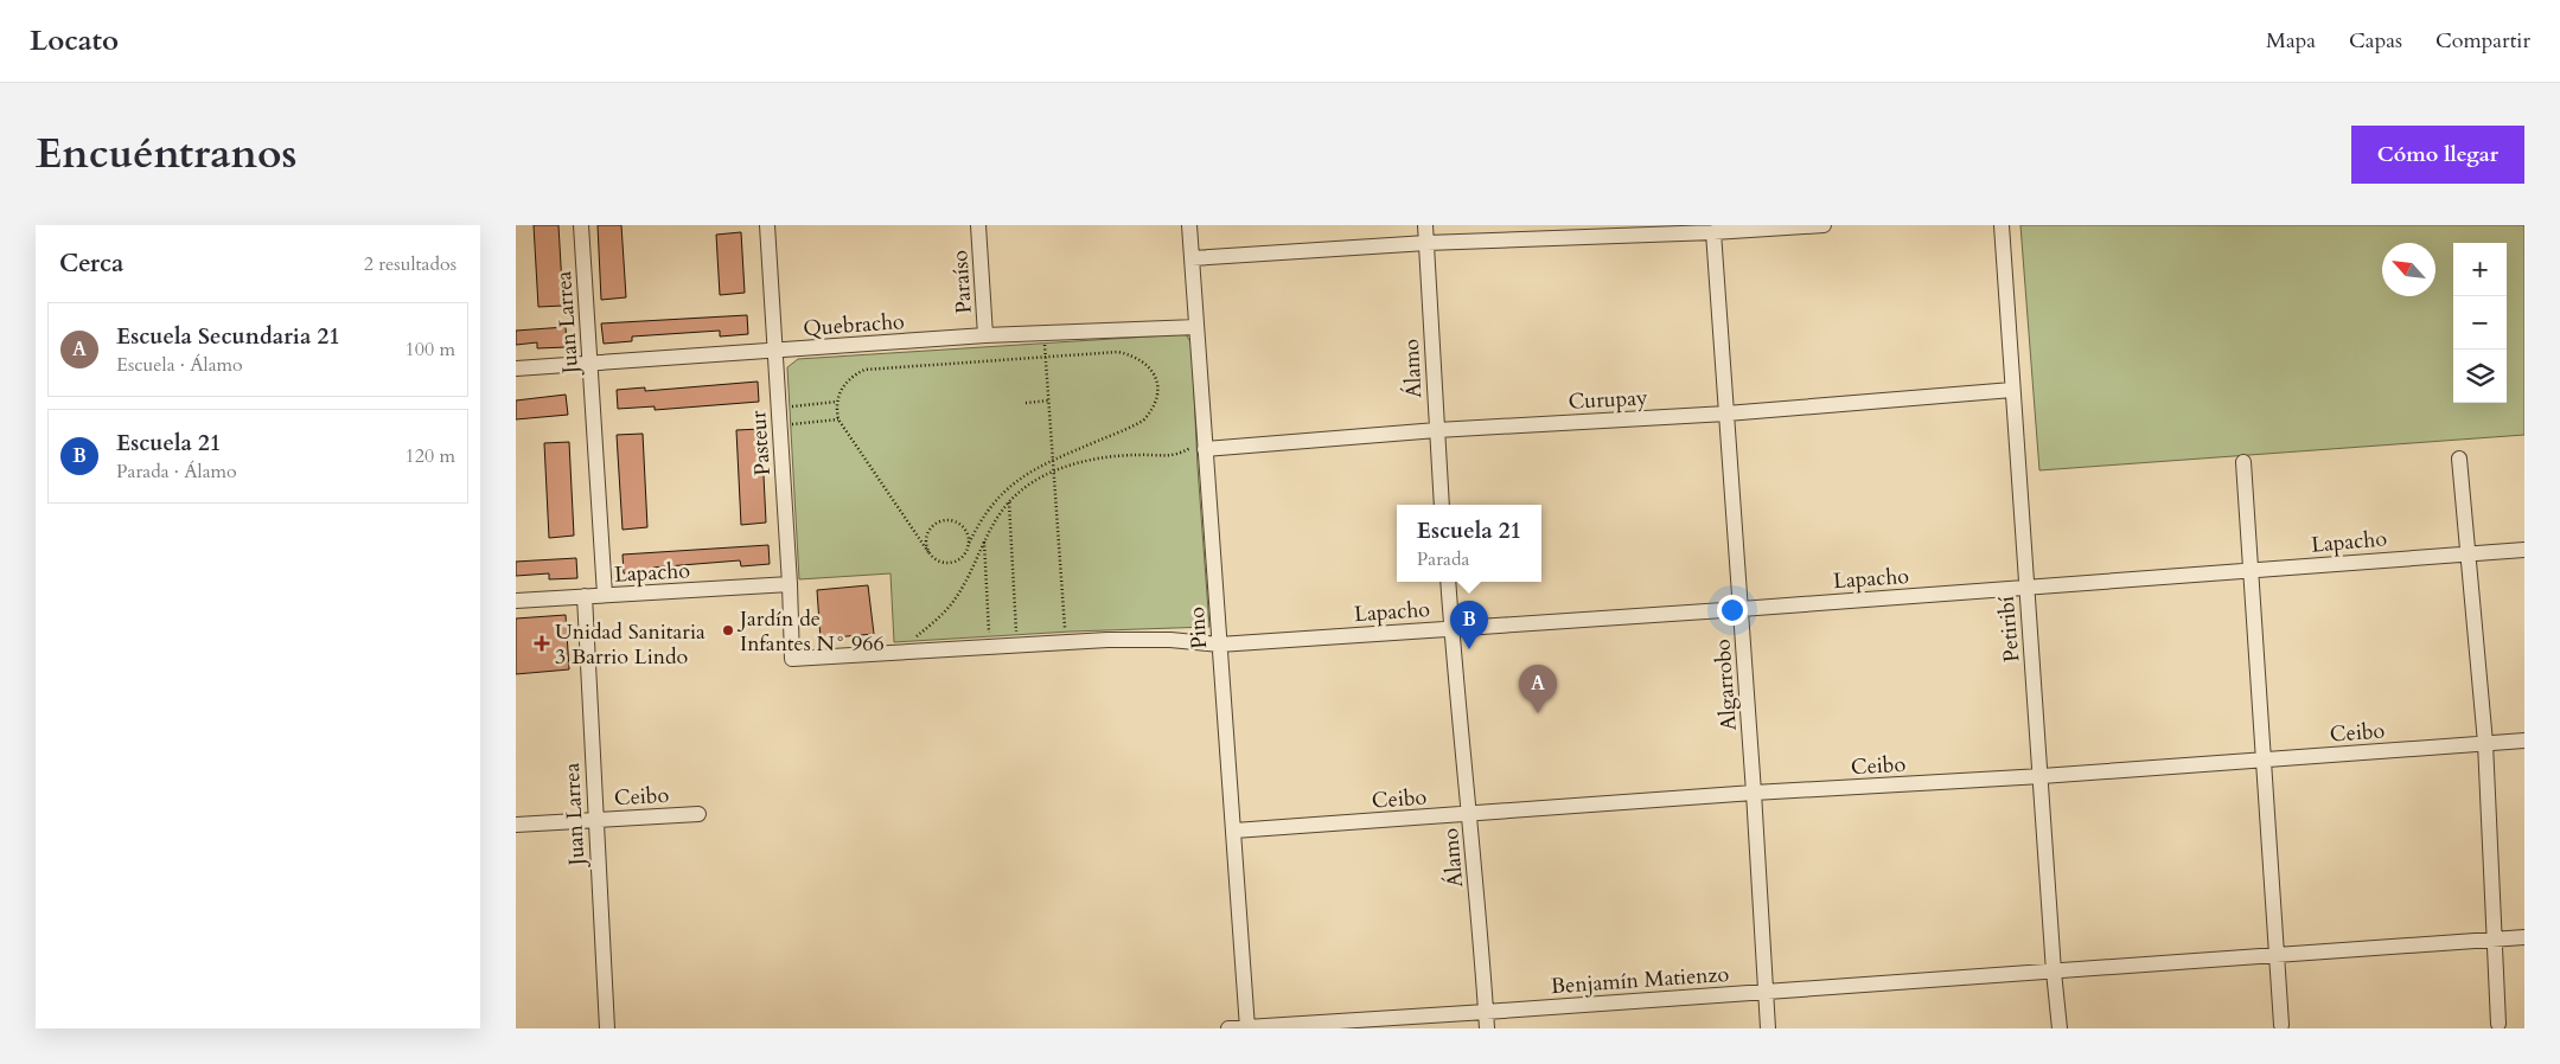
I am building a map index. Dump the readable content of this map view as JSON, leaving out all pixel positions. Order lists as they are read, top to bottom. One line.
{"streets":{"street":["Paraíso","Juan Larrea","Quebracho","Álamo","Curupay","Pasteur","Lapacho","Pino","Petiribí","Algarrobo","Ceibo","Benjamín Matienzo"]},"crossings":[["Paraíso","Quebracho"],["Juan Larrea","Quebracho"],["Juan Larrea","Lapacho"],["Juan Larrea","Ceibo"],["Quebracho","Pasteur"],["Quebracho","Pino"],["Álamo","Curupay"],["Álamo","Lapacho"],["Álamo","Ceibo"],["Álamo","Benjamín Matienzo"],["Curupay","Pino"],["Curupay","Petiribí"],["Curupay","Algarrobo"],["Pasteur","Lapacho"],["Lapacho","Pino"],["Lapacho","Petiribí"],["Lapacho","Algarrobo"],["Pino","Ceibo"],["Pino","Benjamín Matienzo"],["Petiribí","Ceibo"],["Petiribí","Benjamín Matienzo"],["Algarrobo","Ceibo"],["Algarrobo","Benjamín Matienzo"]],"places":{"other":["Jardín de Infantes N° 966"],"health":["Unidad Sanitaria 3 Barrio Lindo"]},"north":"top left","page":{"header":"Locato","nav":["Mapa","Capas","Compartir"],"title":"Encuéntranos","buttons":"Cómo llegar","heading":["Cerca","2 resultados"],"map_buttons":["+","−"],"list":[{"mark":"A","name":"Escuela Secundaria 21","note":"Escuela · Álamo","value":"100 m"},{"mark":"B","name":"Escuela 21","note":"Parada · Álamo","value":"120 m"}],"popup":["Escuela 21","Parada"],"pins":["B","A"]}}
